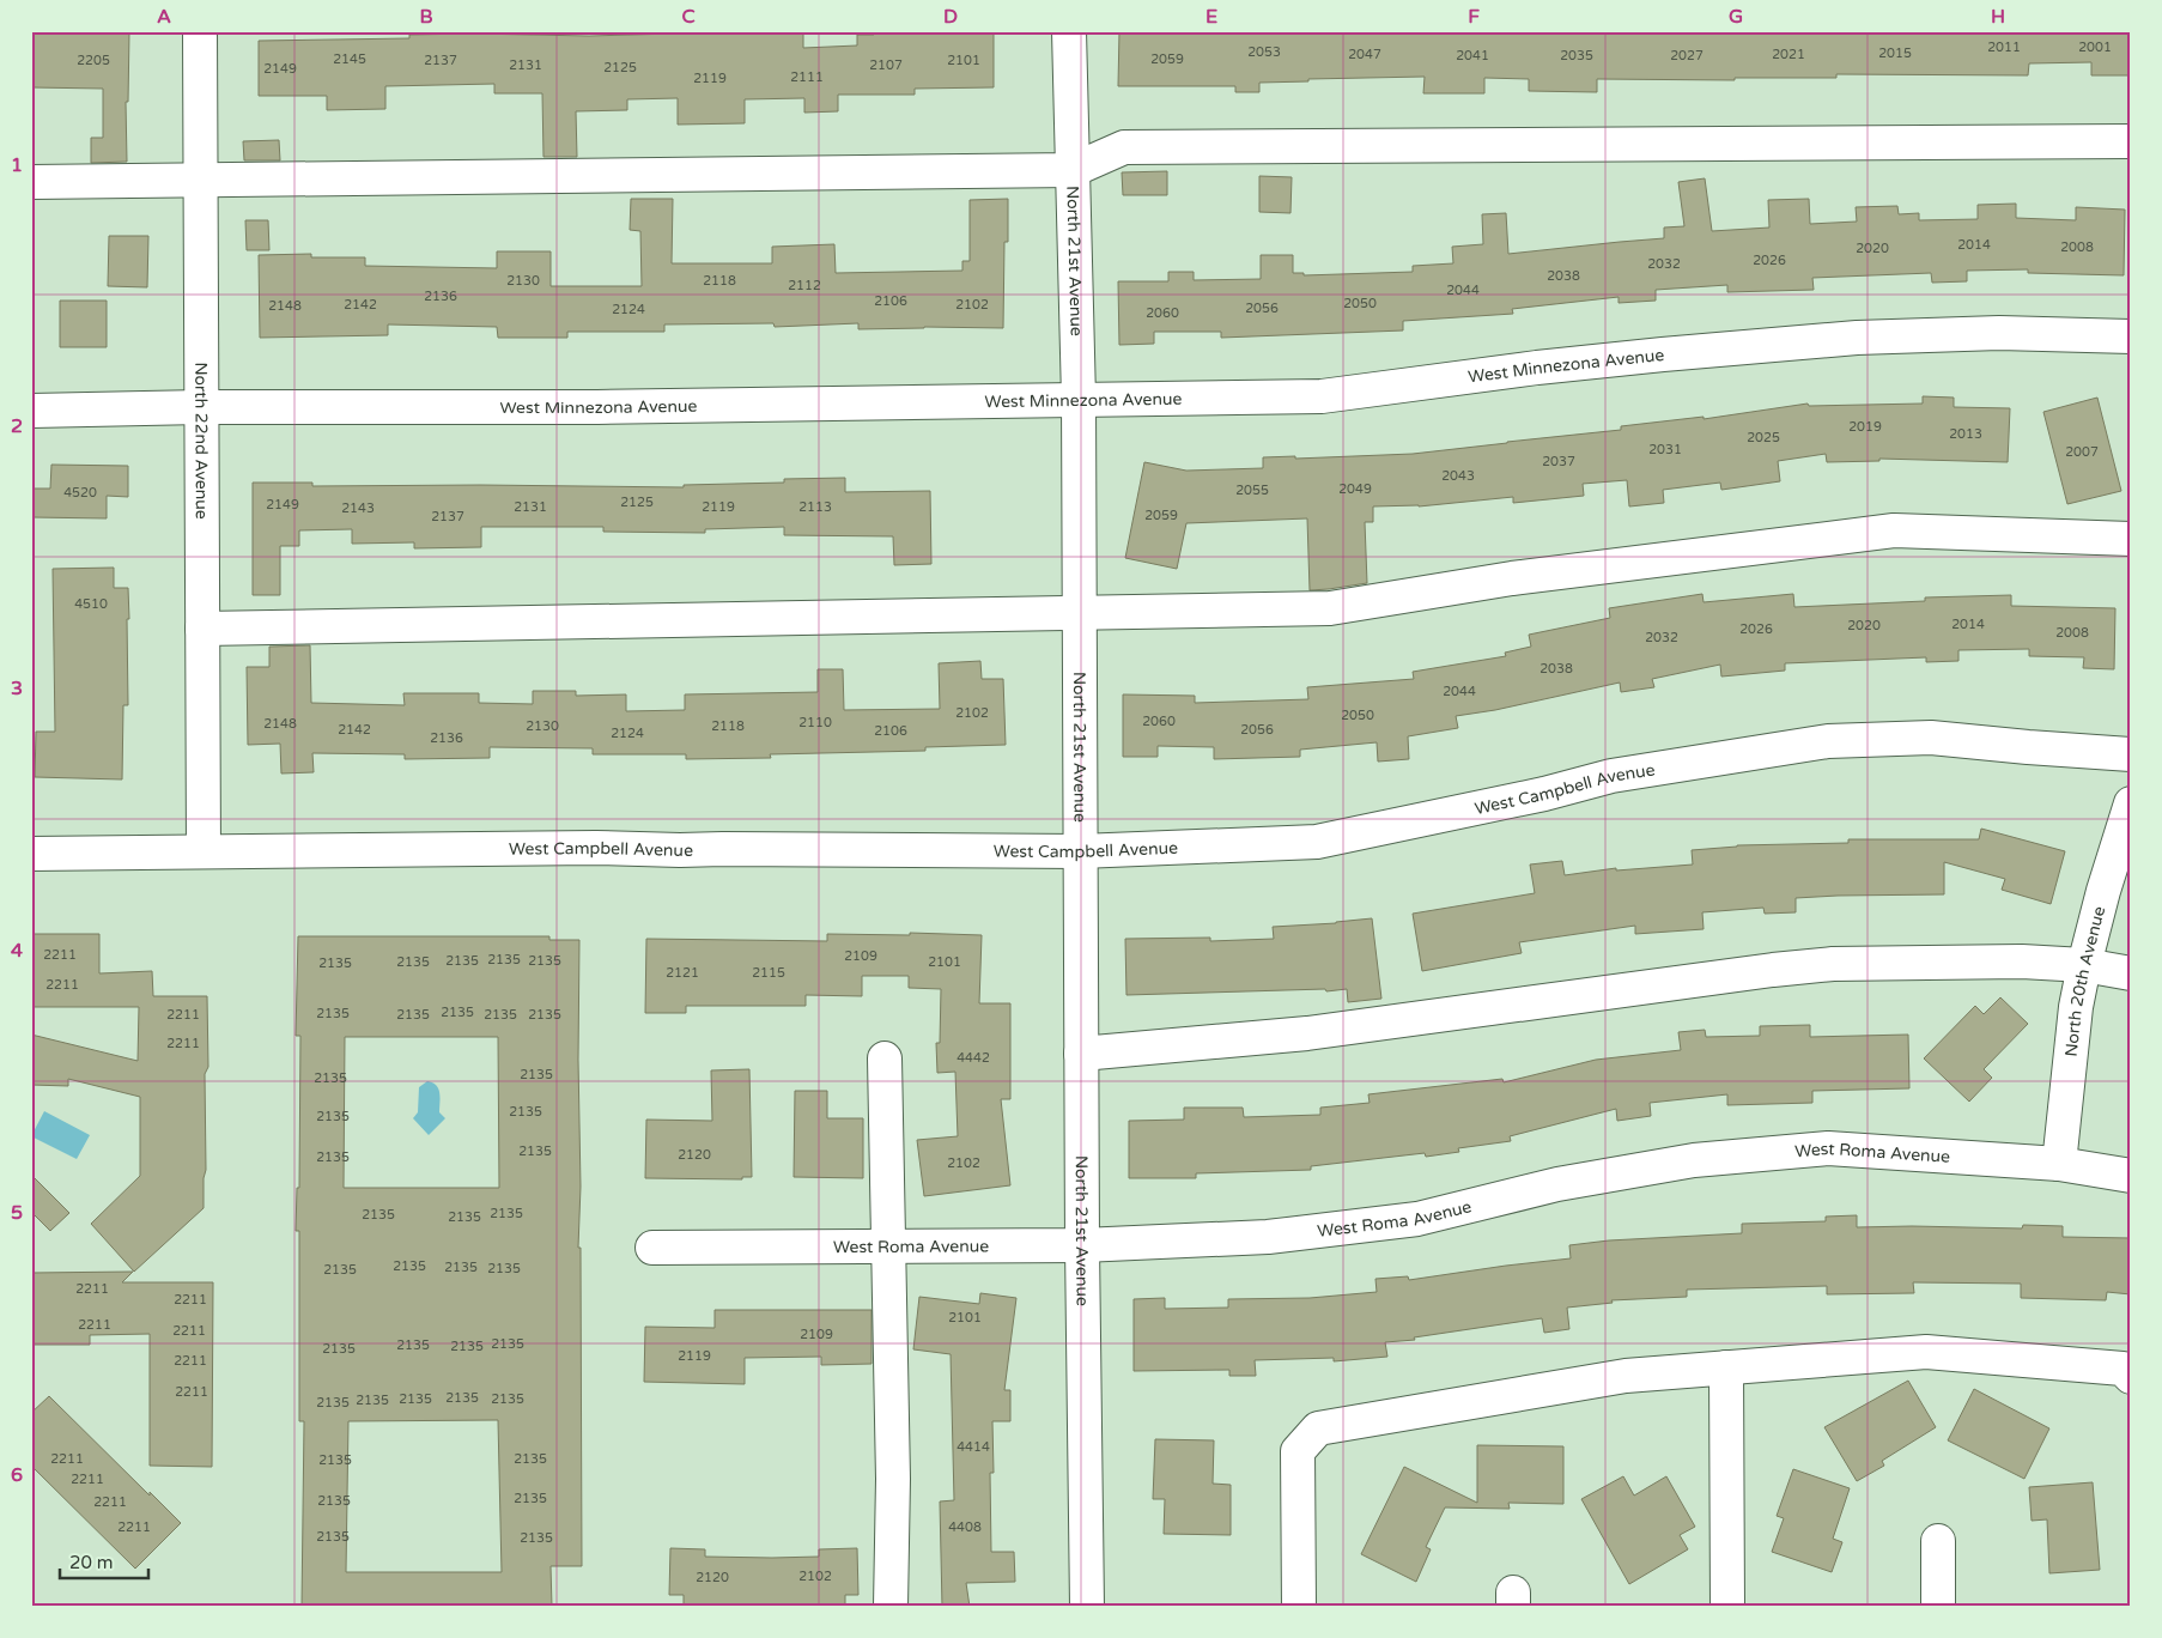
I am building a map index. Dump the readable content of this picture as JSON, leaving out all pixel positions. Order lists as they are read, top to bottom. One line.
{"streets":{"street":["North 21st Avenue","West Minnezona Avenue","North 22nd Avenue","West Campbell Avenue","North 20th Avenue","West Roma Avenue"]},"crossings":[["North 21st Avenue","West Minnezona Avenue"],["North 21st Avenue","West Campbell Avenue"],["North 21st Avenue","West Roma Avenue"],["West Minnezona Avenue","North 22nd Avenue"],["North 22nd Avenue","West Campbell Avenue"],["North 20th Avenue","West Roma Avenue"]],"house_numbers":["2011","2001","2053","2015","2047","2021","2041","2035","2027","2145","2059","2205","2137","2101","2131","2107","2125","2149","2111","2119","2014","2008","2020","2026","2032","2038","2130","2118","2112","2044","2136","2106","2050","2142","2102","2148","2056","2124","2060","2019","2013","2025","2031","2007","2037","2043","2049","2055","4520","2125","2149","2131","2119","2113","2143","2059","2137","4510","2014","2020","2026","2008","2032","2038","2044","2102","2050","2060","2110","2148","2130","2118","2142","2056","2106","2124","2136","2211","2109","2135","2135","2135","2135","2101","2135","2121","2115","2211","2135","2135","2211","2135","2135","2135","2211","4442","2135","2135","2135","2135","2135","2120","2135","2102","2135","2135","2135","2135","2135","2135","2135","2211","2211","2101","2211","2211","2109","2135","2135","2135","2135","2119","2211","2211","2135","2135","2135","2135","2135","4414","2211","2135","2135","2211","2135","2135","2211","2211","4408","2135","2135","2102","2120"],"scale_bar":"20 m","grid":{"columns":["A","B","C","D","E","F","G","H"],"rows":["1","2","3","4","5","6"]}}
